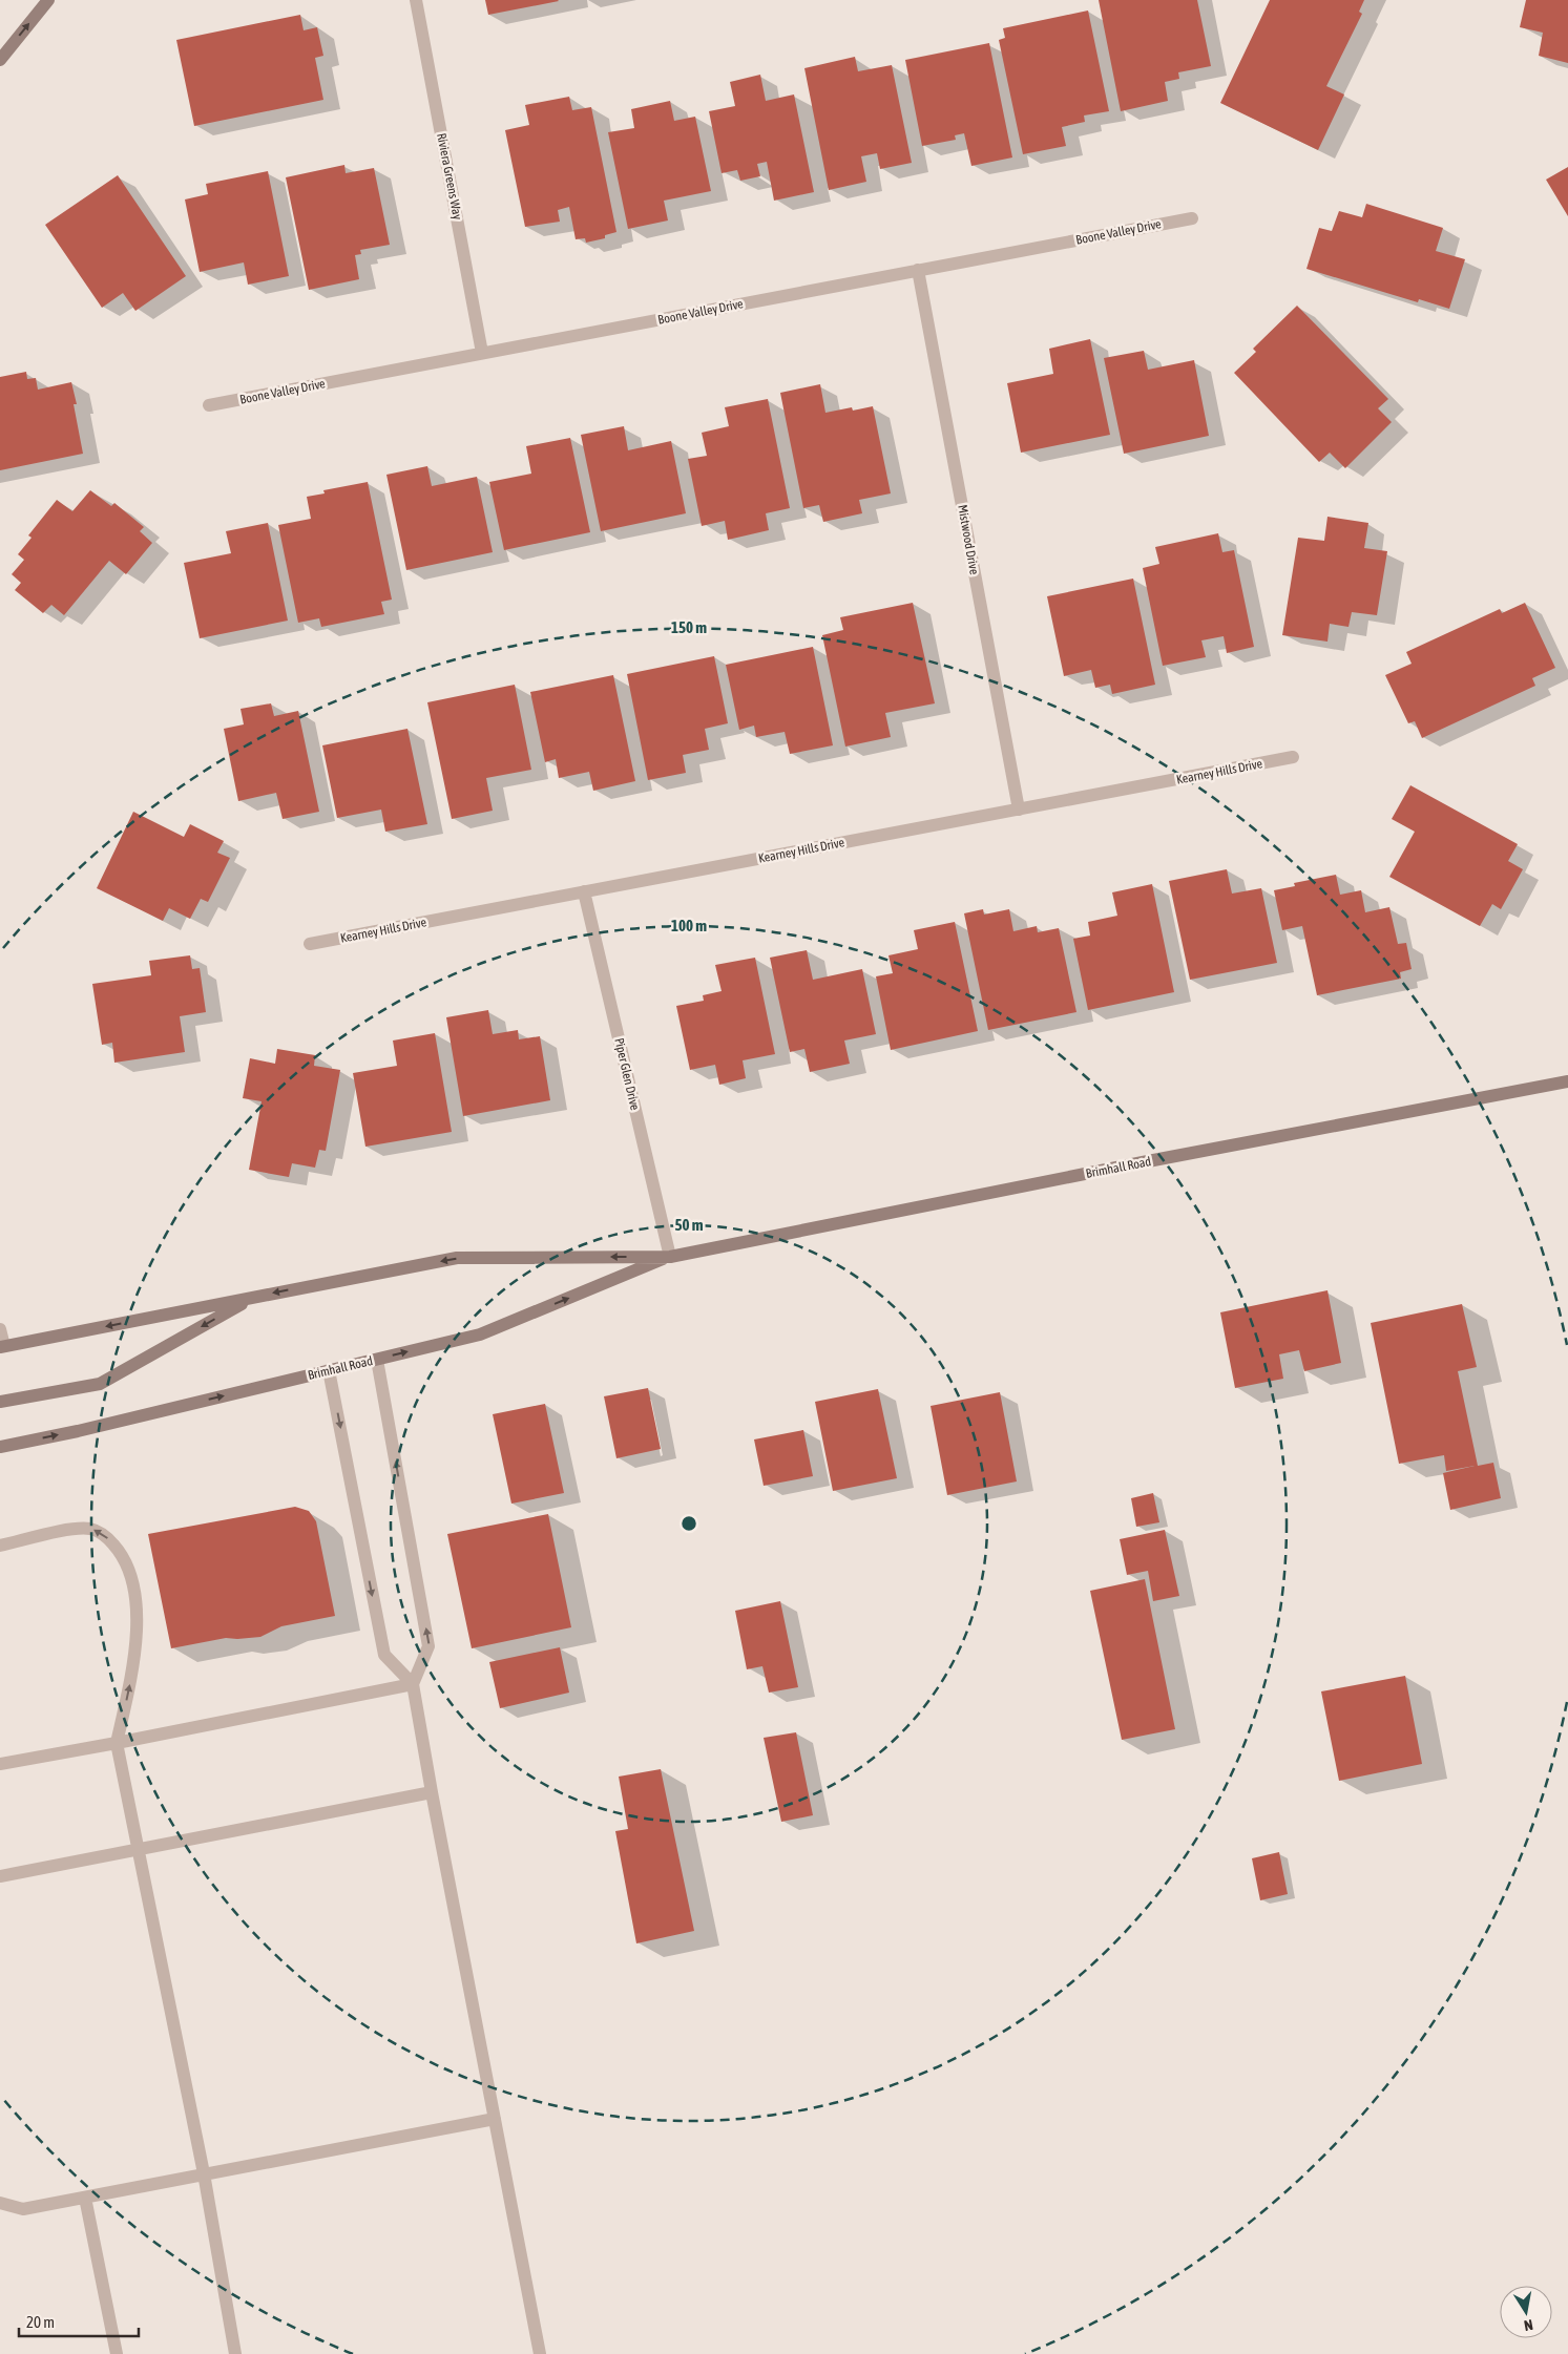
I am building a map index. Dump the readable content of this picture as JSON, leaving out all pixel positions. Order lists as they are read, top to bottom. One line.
{"streets":{"street":["Riviera Greens Way","Boone Valley Drive","Mistwood Drive","Kearney Hills Drive","Piper Glen Drive","Brimhall Road"]},"crossings":[["Riviera Greens Way","Boone Valley Drive"],["Boone Valley Drive","Mistwood Drive"],["Mistwood Drive","Kearney Hills Drive"],["Kearney Hills Drive","Piper Glen Drive"],["Piper Glen Drive","Brimhall Road"]],"scale_bar":"20 m","north":"bottom","rings":["150 m","100 m","50 m"]}
